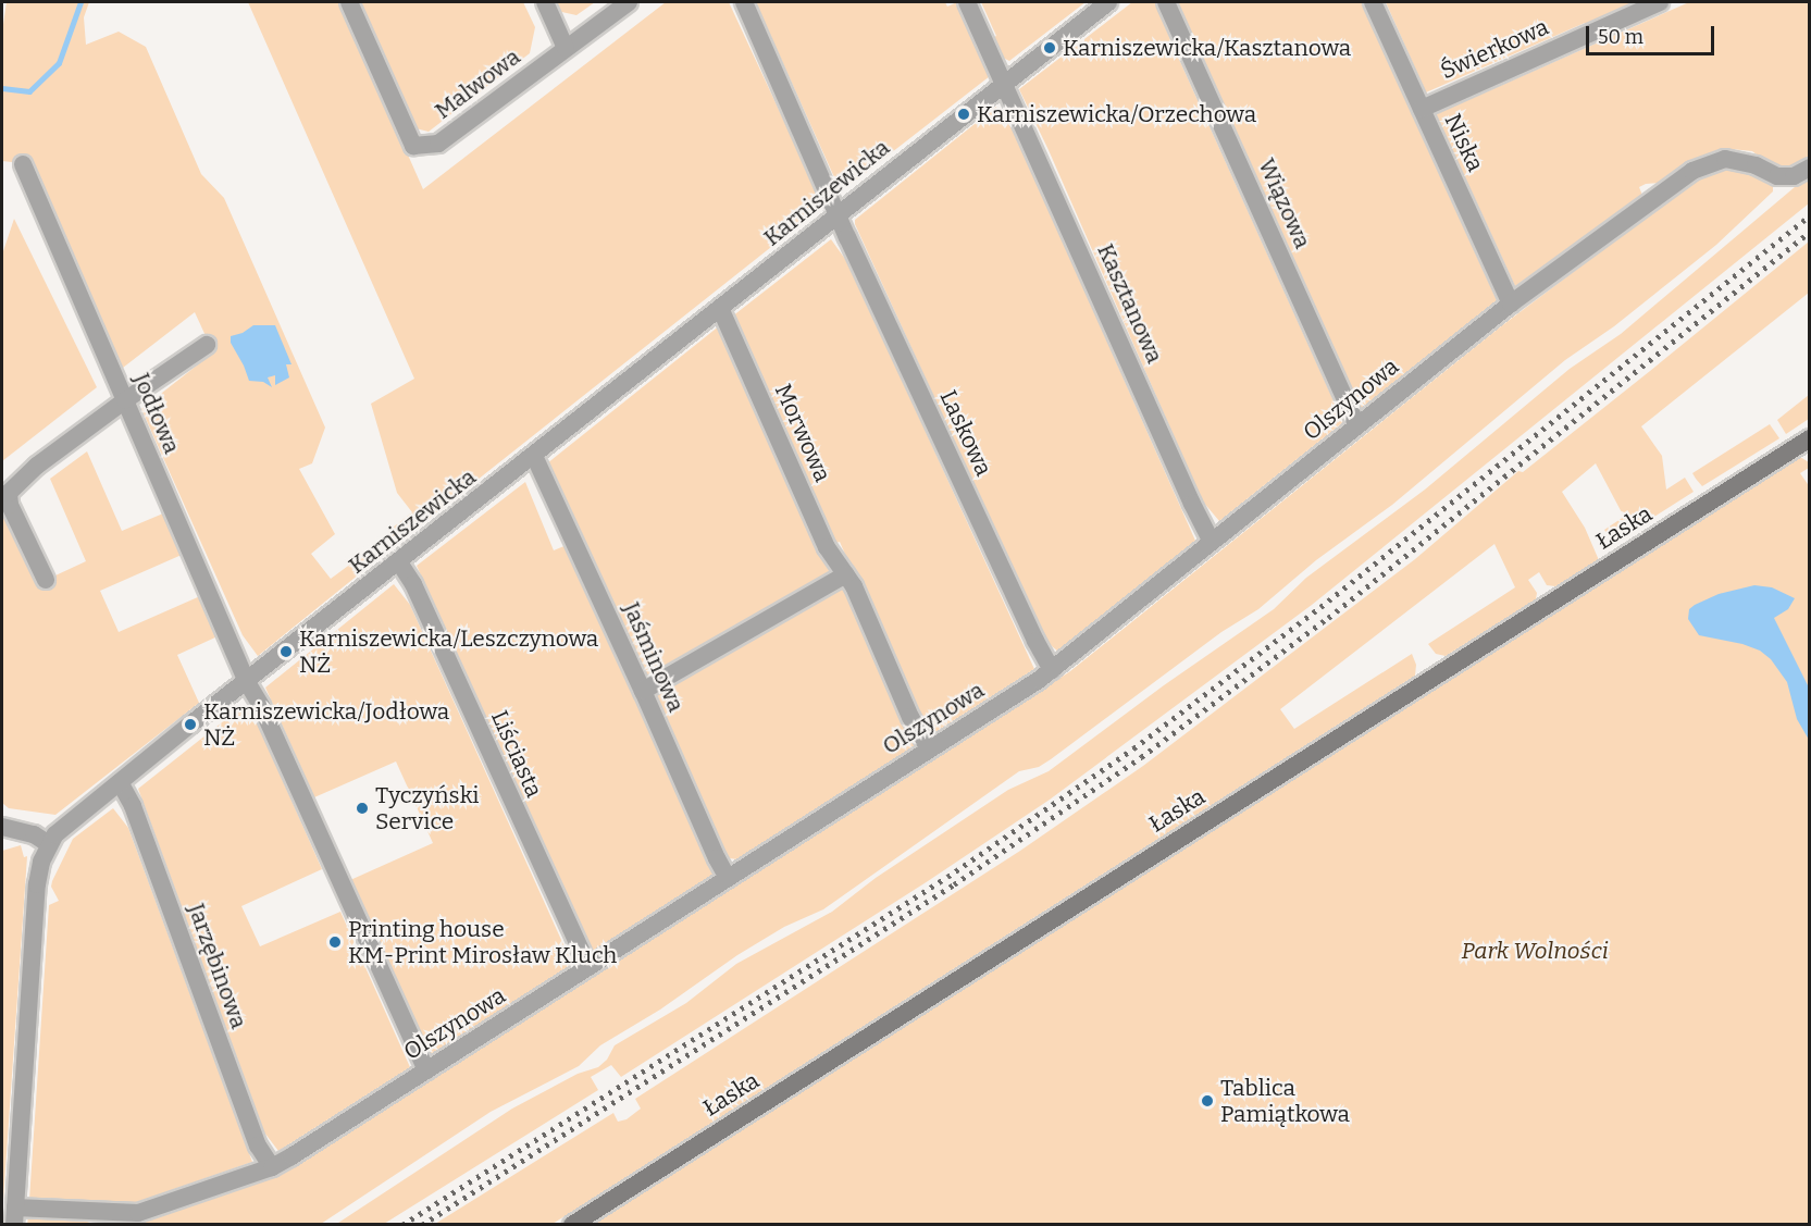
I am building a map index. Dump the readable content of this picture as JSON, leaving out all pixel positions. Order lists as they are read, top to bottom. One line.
{"streets":{"main road":["Łaska"],"street":["Świerkowa","Malwowa","Niska","Karniszewicka","Wiązowa","Kasztanowa","Olszynowa","Jodłowa","Morwowa","Laskowa","Jaśminowa","Liściasta","Jarzębinowa"]},"crossings":[["Świerkowa","Niska"],["Niska","Olszynowa"],["Karniszewicka","Kasztanowa"],["Karniszewicka","Olszynowa"],["Karniszewicka","Jodłowa"],["Karniszewicka","Morwowa"],["Karniszewicka","Laskowa"],["Karniszewicka","Jaśminowa"],["Karniszewicka","Liściasta"],["Karniszewicka","Jarzębinowa"],["Wiązowa","Olszynowa"],["Kasztanowa","Olszynowa"],["Olszynowa","Jodłowa"],["Olszynowa","Morwowa"],["Olszynowa","Laskowa"],["Olszynowa","Jaśminowa"],["Olszynowa","Liściasta"],["Olszynowa","Jarzębinowa"]],"parks":["Park Wolności"],"places":["Karniszewicka/Kasztanowa","Karniszewicka/Orzechowa","Karniszewicka/Leszczynowa NŻ","Karniszewicka/Jodłowa NŻ","Tyczyński Service","Printing house KM-Print Mirosław Kluch","Tablica Pamiątkowa"],"scale_bar":"50 m"}
